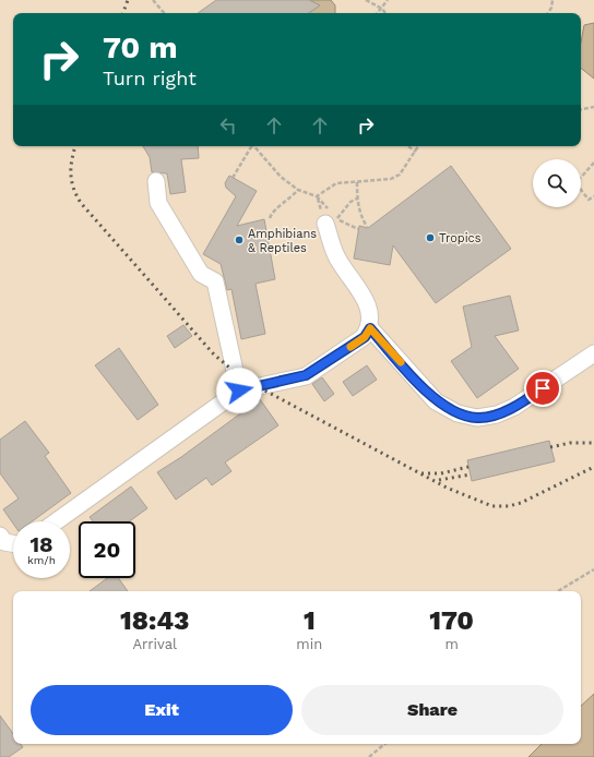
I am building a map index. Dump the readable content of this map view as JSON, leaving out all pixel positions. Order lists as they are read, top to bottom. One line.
{"places":["Tropics","Amphibians & Reptiles"],"page":{"turn":["70 m","Turn right"],"speed":"18 km/h","limit":"20","eta":["18:43","Arrival","1","min","170","m"],"buttons":["Exit","Share"]}}
